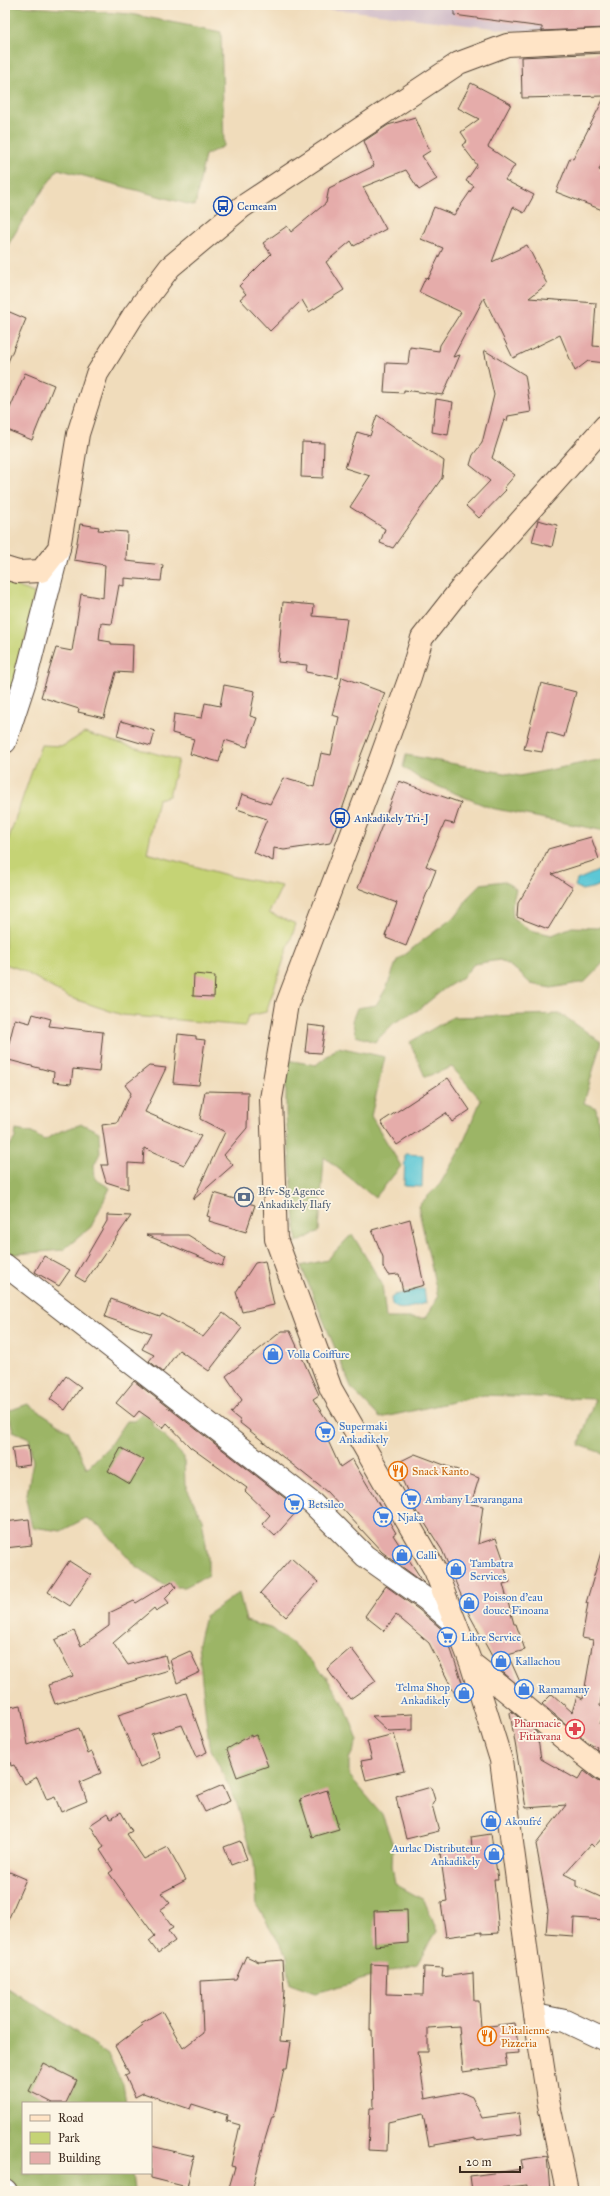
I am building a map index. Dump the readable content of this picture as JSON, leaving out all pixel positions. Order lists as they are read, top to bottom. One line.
{"places":{"bus stop":["Cemeam","Ankadikely Tri-J"],"bank":["Bfv-Sg Agence Ankadikely Ilafy"],"shop":["Volla Coiffure","Calli","Tambatra Services","Poisson d'eau douce Finoana","Kallachou","Ramamany","Telma Shop Ankadikely","Akoufré","Aurlac Distributeur Ankadikely"],"supermarket":["Supermaki Ankadikely","Ambany Lavarangana","Betsileo","Njaka","Libre Service"],"restaurant":["Snack Kanto","L'italienne Pizzeria"],"pharmacy":["Pharmacie Fitiavana"]},"legend":["Road","Park","Building"],"scale_bar":"20 m"}
